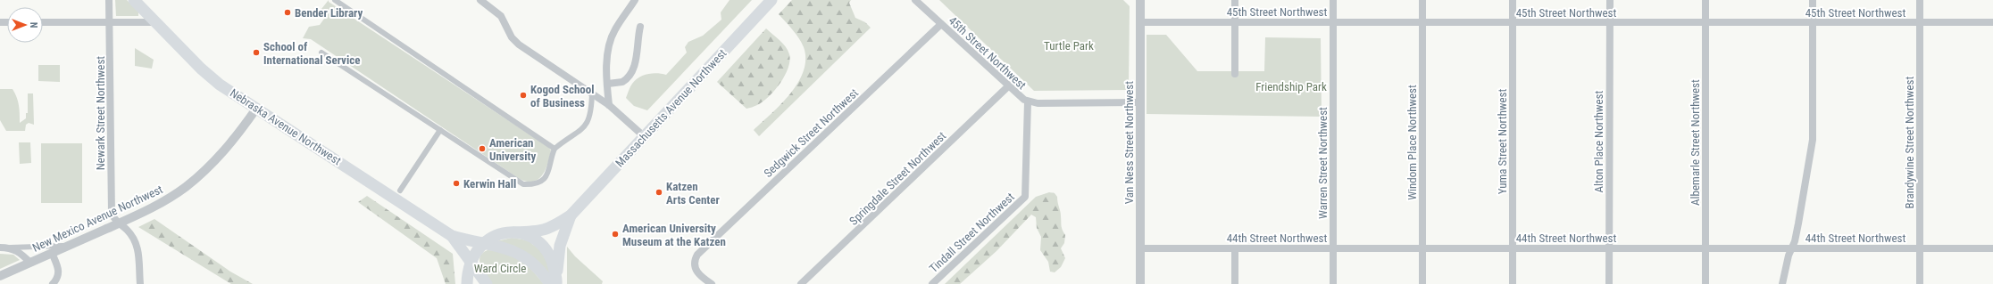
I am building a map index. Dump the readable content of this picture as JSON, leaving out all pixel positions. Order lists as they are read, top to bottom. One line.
{"streets":{"main road":["Massachusetts Avenue Northwest","Nebraska Avenue Northwest"],"street":["45th Street Northwest","Newark Street Northwest","Sedgwick Street Northwest","Yuma Street Northwest","Alton Place Northwest","Van Ness Street Northwest","Windom Place Northwest","Albemarle Street Northwest","Brandywine Street Northwest","Warren Street Northwest","Springdale Street Northwest","New Mexico Avenue Northwest","Tindall Street Northwest","44th Street Northwest"]},"crossings":[["45th Street Northwest","Sedgwick Street Northwest"],["45th Street Northwest","Yuma Street Northwest"],["45th Street Northwest","Alton Place Northwest"],["45th Street Northwest","Van Ness Street Northwest"],["45th Street Northwest","Windom Place Northwest"],["45th Street Northwest","Albemarle Street Northwest"],["45th Street Northwest","Brandywine Street Northwest"],["45th Street Northwest","Warren Street Northwest"],["45th Street Northwest","Springdale Street Northwest"],["45th Street Northwest","Tindall Street Northwest"],["Massachusetts Avenue Northwest","Nebraska Avenue Northwest"],["Newark Street Northwest","New Mexico Avenue Northwest"],["Nebraska Avenue Northwest","New Mexico Avenue Northwest"],["Yuma Street Northwest","44th Street Northwest"],["Alton Place Northwest","44th Street Northwest"],["Van Ness Street Northwest","44th Street Northwest"],["Windom Place Northwest","44th Street Northwest"],["Albemarle Street Northwest","44th Street Northwest"],["Brandywine Street Northwest","44th Street Northwest"],["Warren Street Northwest","44th Street Northwest"]],"parks":["Turtle Park","Friendship Park","Ward Circle"],"places":["Bender Library","School of International Service","Kogod School of Business","American University","Kerwin Hall","Katzen Arts Center","American University Museum at the Katzen"],"north":"right"}
